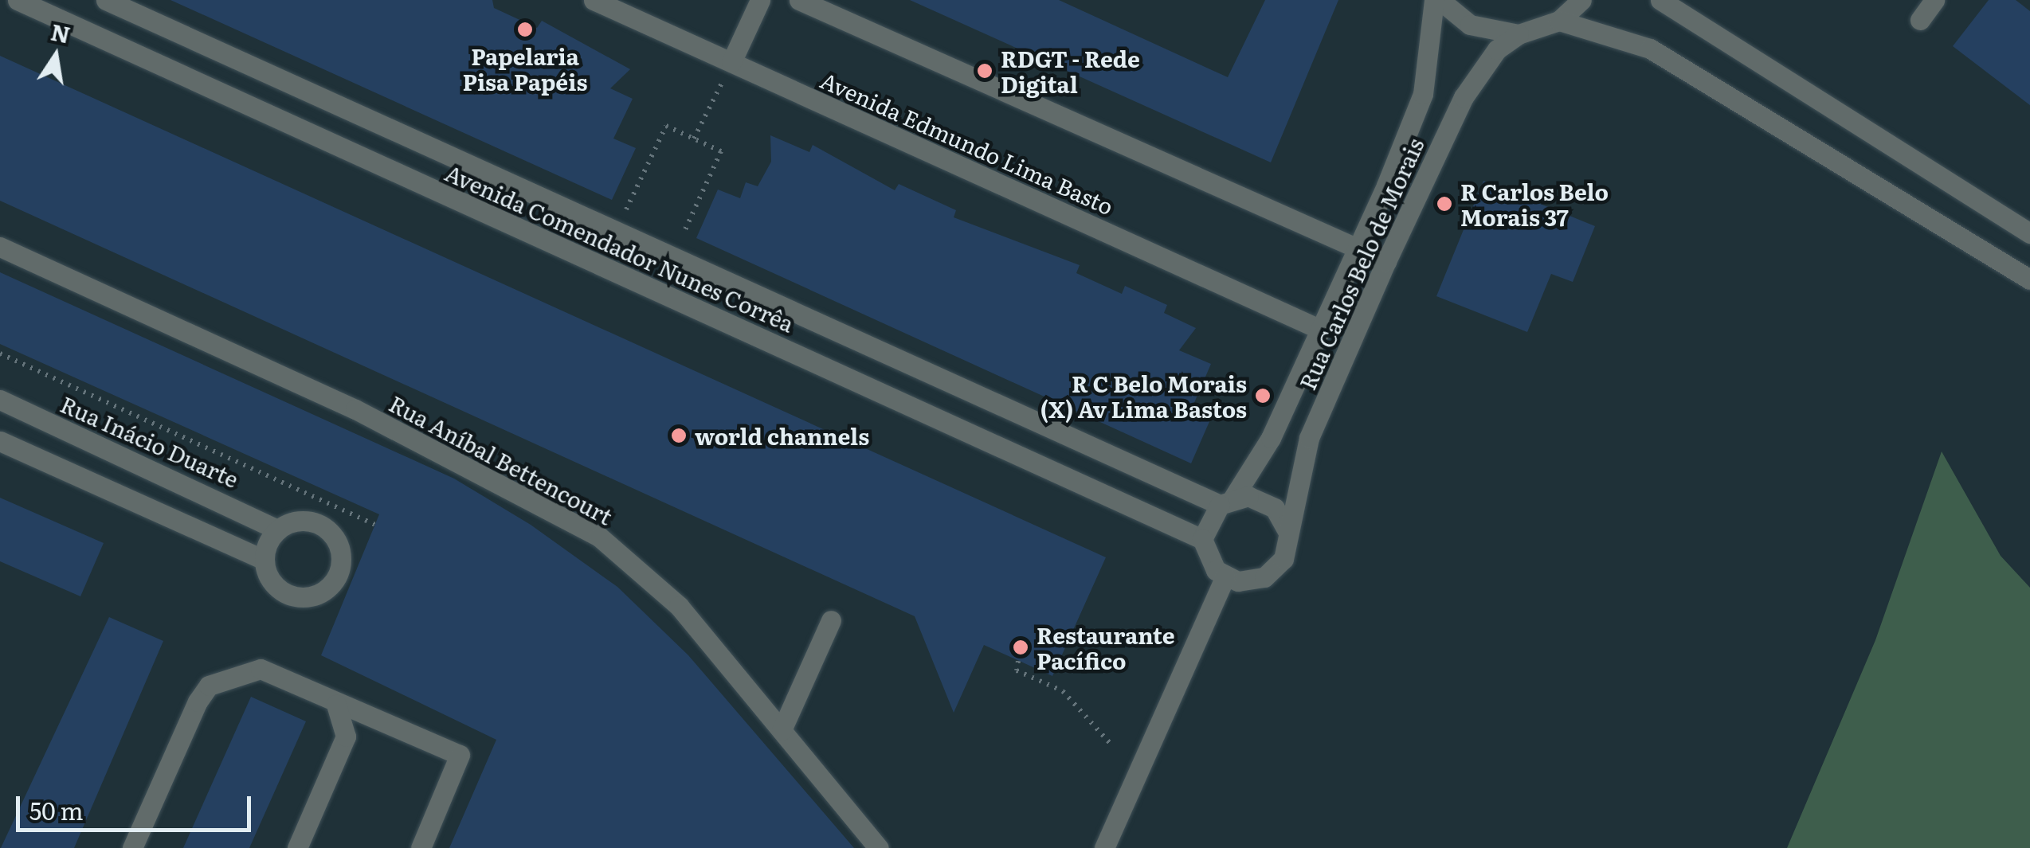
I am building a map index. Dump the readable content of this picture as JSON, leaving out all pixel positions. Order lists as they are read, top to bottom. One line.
{"streets":{"street":["Avenida Edmundo Lima Basto","Avenida Comendador Nunes Corrêa","Rua Carlos Belo de Morais","Rua Inácio Duarte","Rua Aníbal Bettencourt"]},"crossings":[["Avenida Edmundo Lima Basto","Rua Carlos Belo de Morais"],["Avenida Comendador Nunes Corrêa","Rua Carlos Belo de Morais"]],"places":["Papelaria Pisa Papéis","RDGT - Rede Digital","R Carlos Belo Morais 37","R C Belo Morais (X) Av Lima Bastos","world channels","Restaurante Pacífico"],"scale_bar":"50 m","north":"top"}
